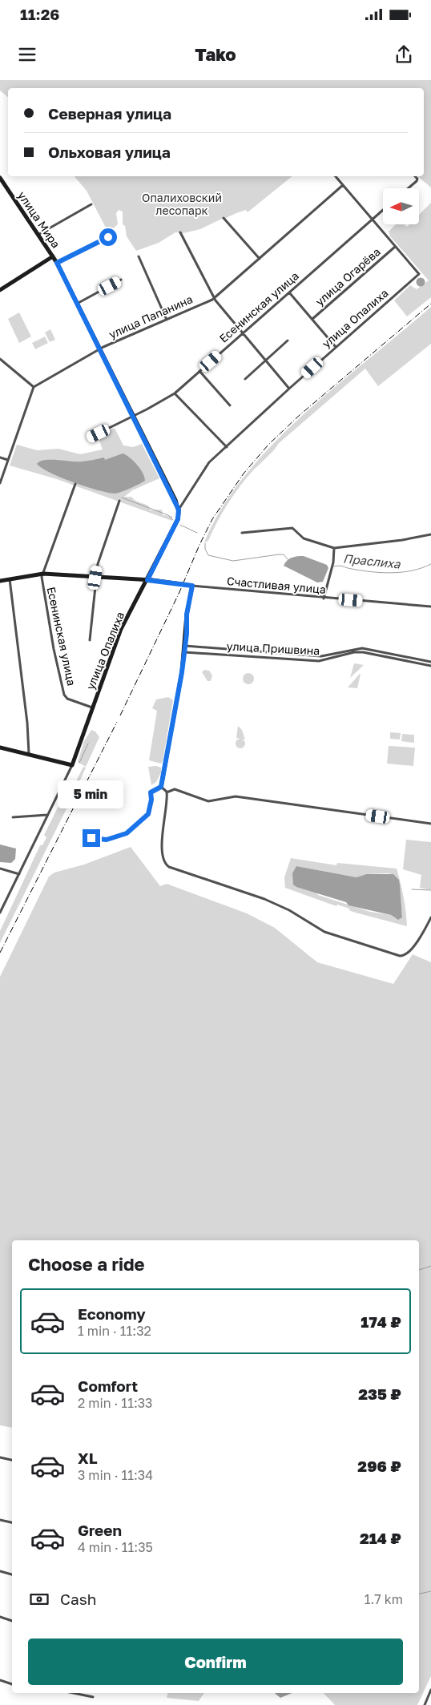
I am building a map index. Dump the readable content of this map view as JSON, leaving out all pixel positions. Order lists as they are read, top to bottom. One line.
{"streets":{"street":["улица Мира","улица Огарёва","Есенинская улица","улица Папанина","улица Опалиха","Счастливая улица","улица Пришвина"]},"crossings":[["улица Мира","Есенинская улица"],["улица Мира","улица Папанина"],["улица Мира","улица Опалиха"],["улица Огарёва","улица Опалиха"],["Есенинская улица","улица Опалиха"]],"water":["Праслиха"],"parks":["Опалиховский лесопарк"],"north":"left","page":{"status":"11:26","header":"Tako","banner":["Северная улица","Ольховая улица"],"bubble":"5 min","heading":"Choose a ride","list":[{"name":"Economy","note":"1 min · 11:32","value":"174 ₽"},{"name":"Comfort","note":"2 min · 11:33","value":"235 ₽"},{"name":"XL","note":"3 min · 11:34","value":"296 ₽"},{"name":"Green","note":"4 min · 11:35","value":"214 ₽"}],"pay":["Cash","1.7 km"],"buttons":"Confirm"}}
